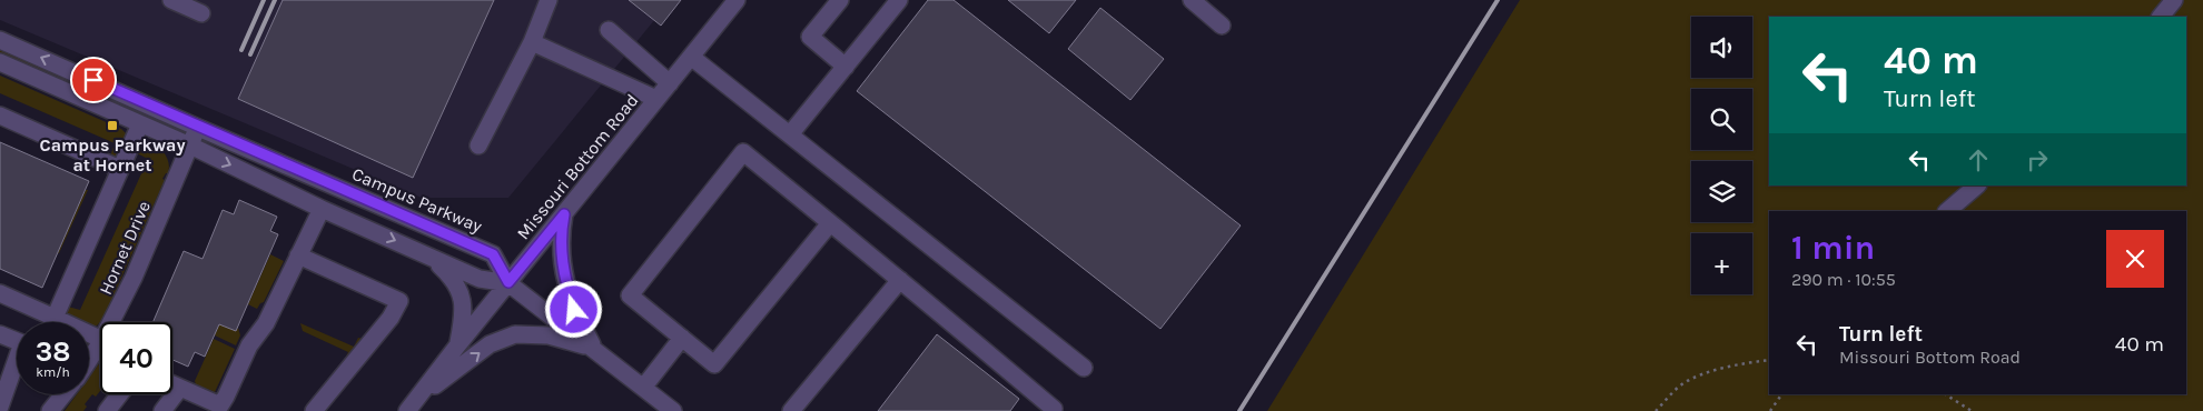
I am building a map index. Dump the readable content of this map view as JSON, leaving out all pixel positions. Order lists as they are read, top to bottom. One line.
{"streets":{"street":["Missouri Bottom Road","Campus Parkway","Hornet Drive"]},"crossings":[["Missouri Bottom Road","Campus Parkway"],["Campus Parkway","Hornet Drive"]],"places":{"transit":["Campus Parkway at Hornet"]},"page":{"map_buttons":"+","turn":["40 m","Turn left"],"heading":["1 min","290 m · 10:55"],"list":[{"name":"Turn left","note":"Missouri Bottom Road","value":"40 m"}],"speed":"38 km/h","limit":"40"}}
